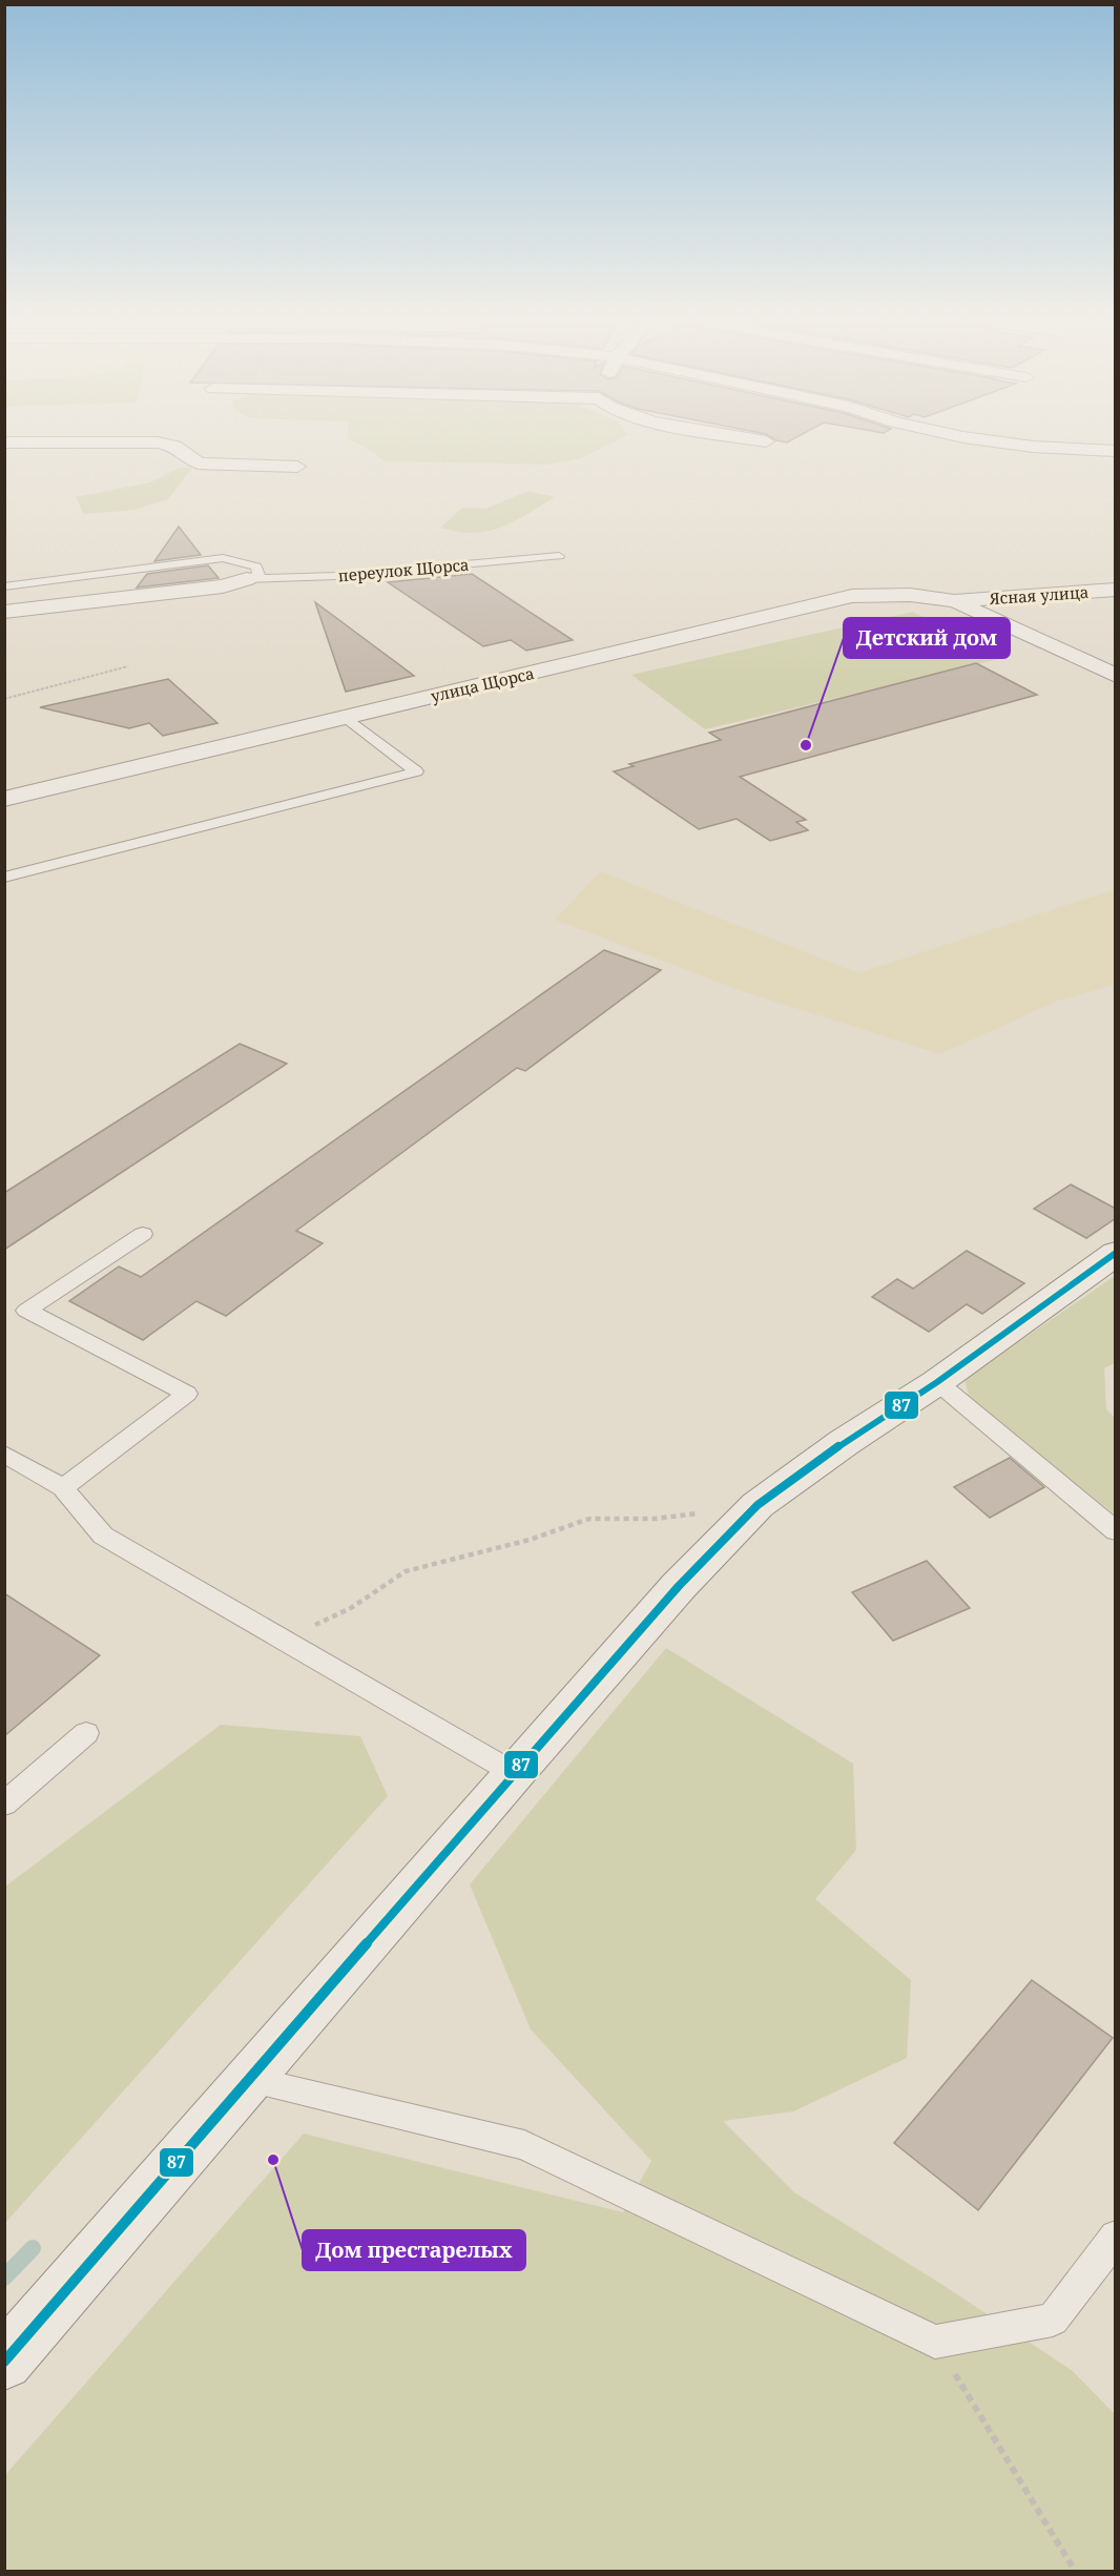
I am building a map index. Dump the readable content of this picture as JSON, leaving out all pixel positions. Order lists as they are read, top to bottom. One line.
{"streets":{"street":["Ясная улица","улица Щорса"],"lane":["переулок Щорса"]},"crossings":[["Ясная улица","улица Щорса"]],"places":["Детский дом","Дом престарелых"],"lines":["transit line 87"]}
